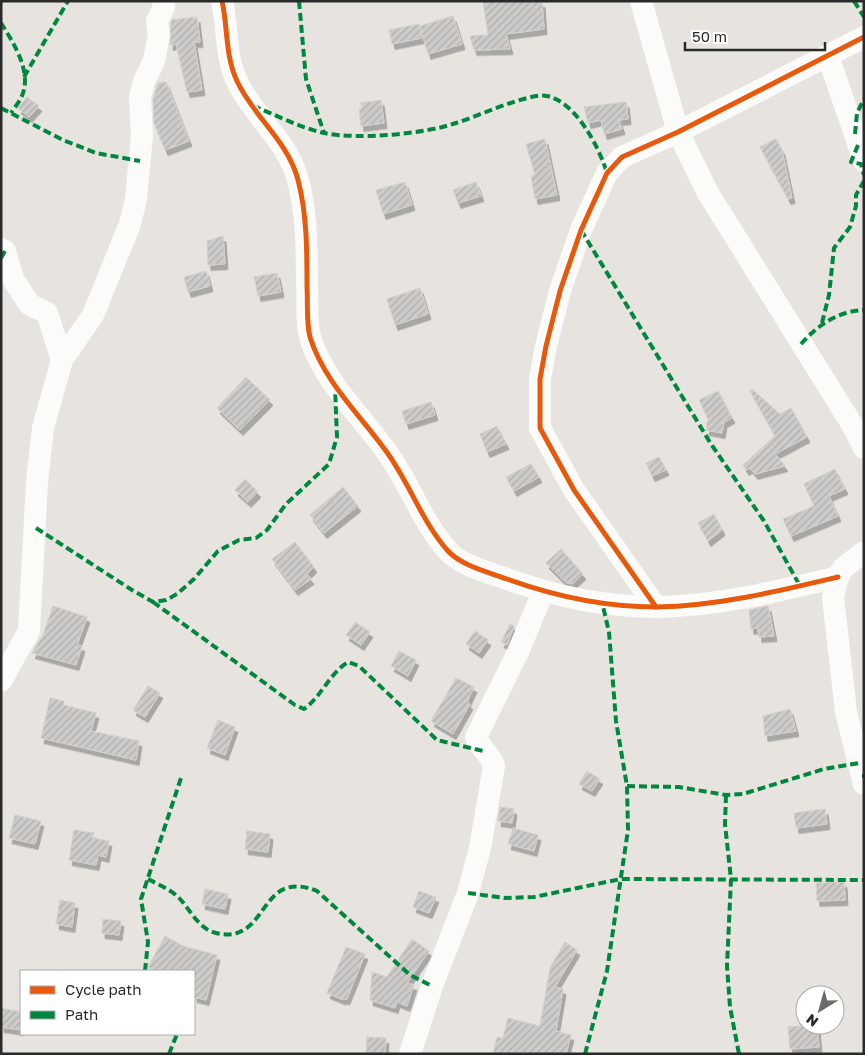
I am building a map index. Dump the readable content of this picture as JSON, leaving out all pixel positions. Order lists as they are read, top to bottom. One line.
{"legend":["Cycle path","Path"],"scale_bar":"50 m","north":"bottom left"}
